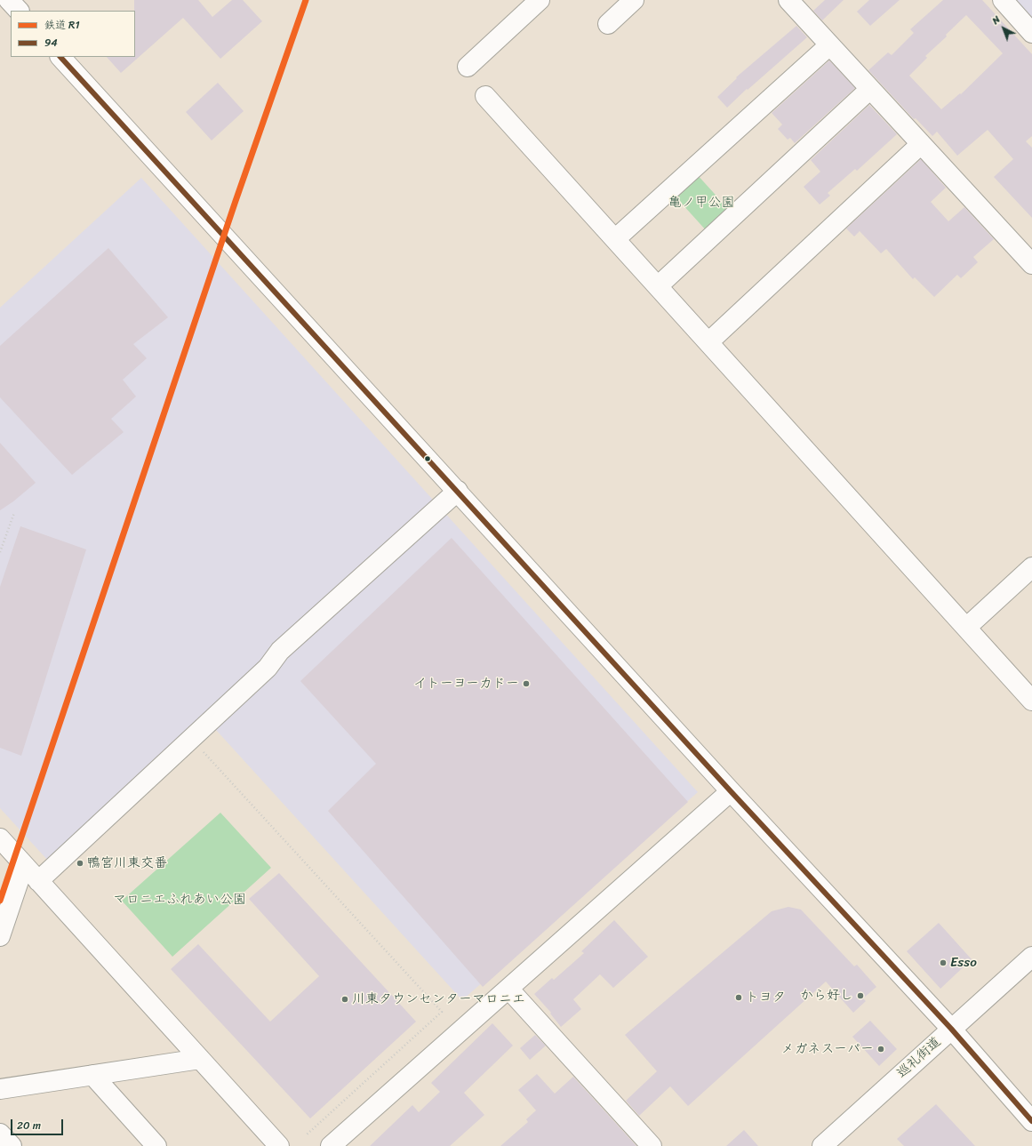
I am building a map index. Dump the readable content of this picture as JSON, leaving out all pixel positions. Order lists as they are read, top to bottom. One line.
{"streets":{"street":["巡礼街道"]},"parks":["亀ノ甲公園","マロニエふれあい公園"],"places":["イトーヨーカドー","鴨宮川東交番","Esso","から好し","トヨタ","川東タウンセンターマロニエ","メガネスーパー"],"lines":["rail line R1","transit line 94"],"legend":["鉄道 R1","94"],"scale_bar":"20 m","north":"top left"}
